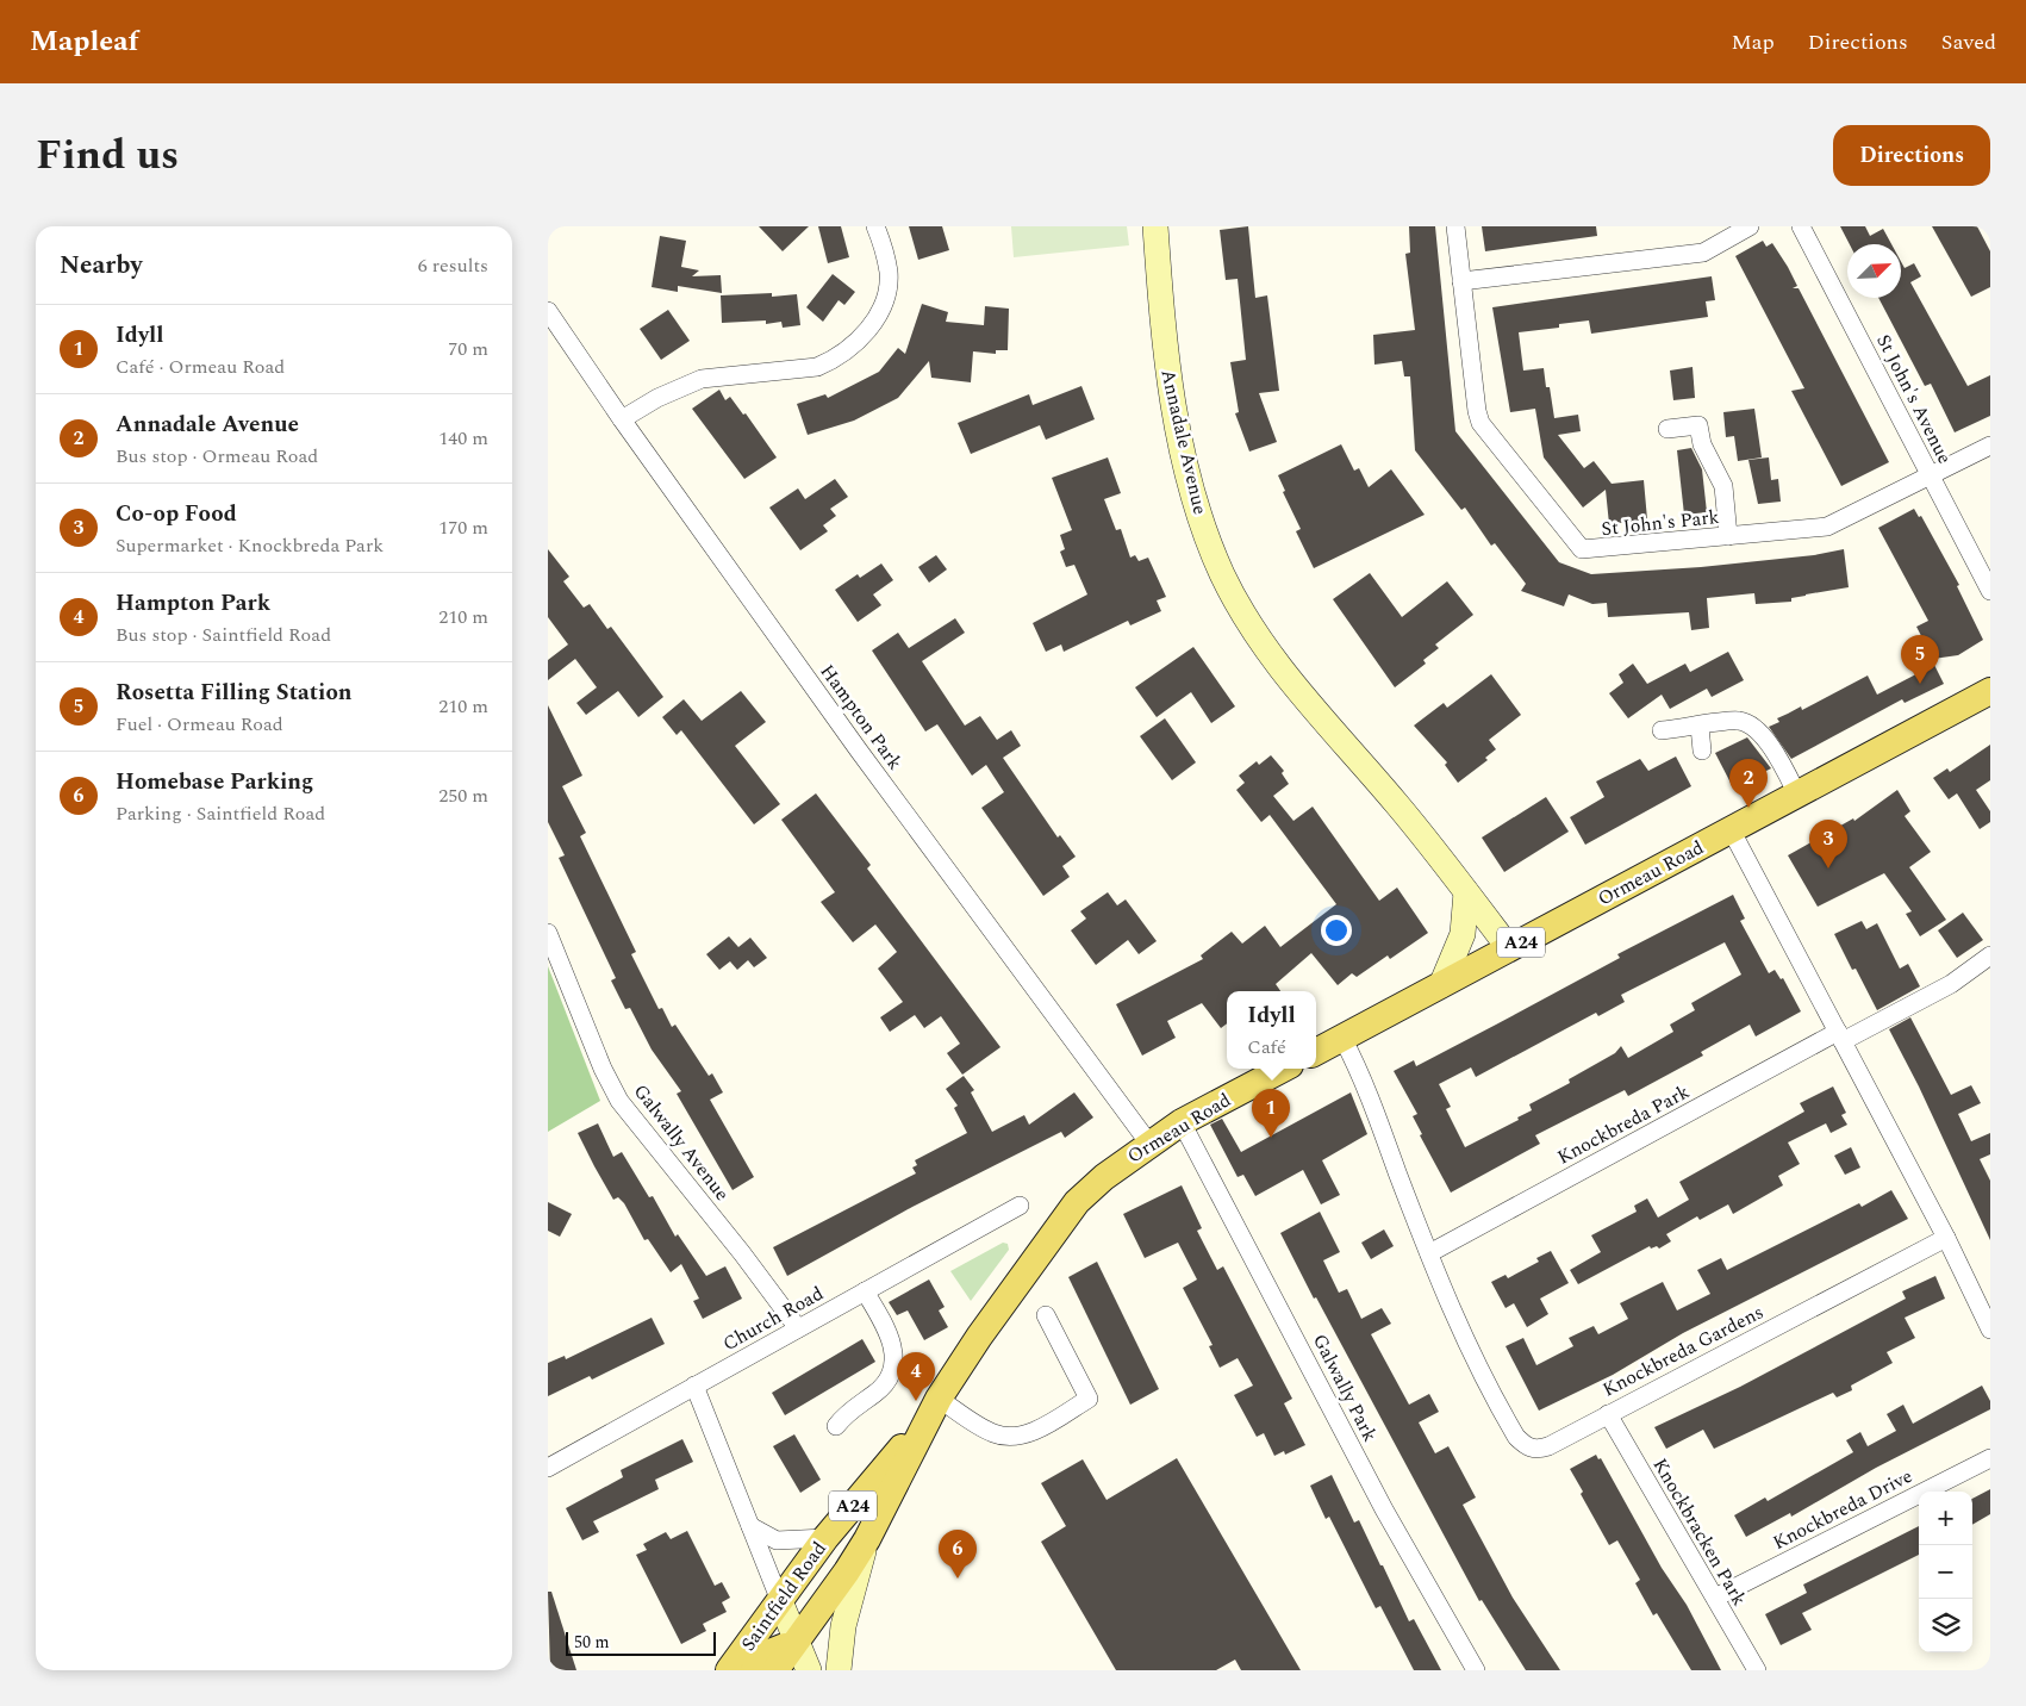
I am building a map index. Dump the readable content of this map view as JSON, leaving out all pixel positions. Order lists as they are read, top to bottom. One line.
{"streets":{"main road":["Ormeau Road","A24","Saintfield Road"],"street":["St John's Avenue","Annadale Avenue","St John's Park","Hampton Park","Knockbreda Park","Galwally Avenue","Church Road","Knockbreda Gardens","Galwally Park","Knockbreda Drive","Knockbracken Park"]},"crossings":[["St John's Avenue","St John's Park"],["Annadale Avenue","Ormeau Road"],["Hampton Park","Ormeau Road"],["Ormeau Road","Galwally Park"],["Ormeau Road","Saintfield Road"],["Knockbreda Park","Knockbreda Gardens"],["Galwally Avenue","Church Road"],["Knockbreda Gardens","Knockbracken Park"],["Knockbreda Drive","Knockbracken Park"]],"scale_bar":"50 m","north":"top right","page":{"header":"Mapleaf","nav":["Map","Directions","Saved"],"title":"Find us","buttons":"Directions","heading":["Nearby","6 results"],"list":[{"mark":"1","name":"Idyll","note":"Café · Ormeau Road","value":"70 m"},{"mark":"2","name":"Annadale Avenue","note":"Bus stop · Ormeau Road","value":"140 m"},{"mark":"3","name":"Co-op Food","note":"Supermarket · Knockbreda Park","value":"170 m"},{"mark":"4","name":"Hampton Park","note":"Bus stop · Saintfield Road","value":"210 m"},{"mark":"5","name":"Rosetta Filling Station","note":"Fuel · Ormeau Road","value":"210 m"},{"mark":"6","name":"Homebase Parking","note":"Parking · Saintfield Road","value":"250 m"}],"pins":["5","2","3","1","4","6"],"popup":["Idyll","Café"],"map_buttons":["+","−"],"scale":"50 m"}}
